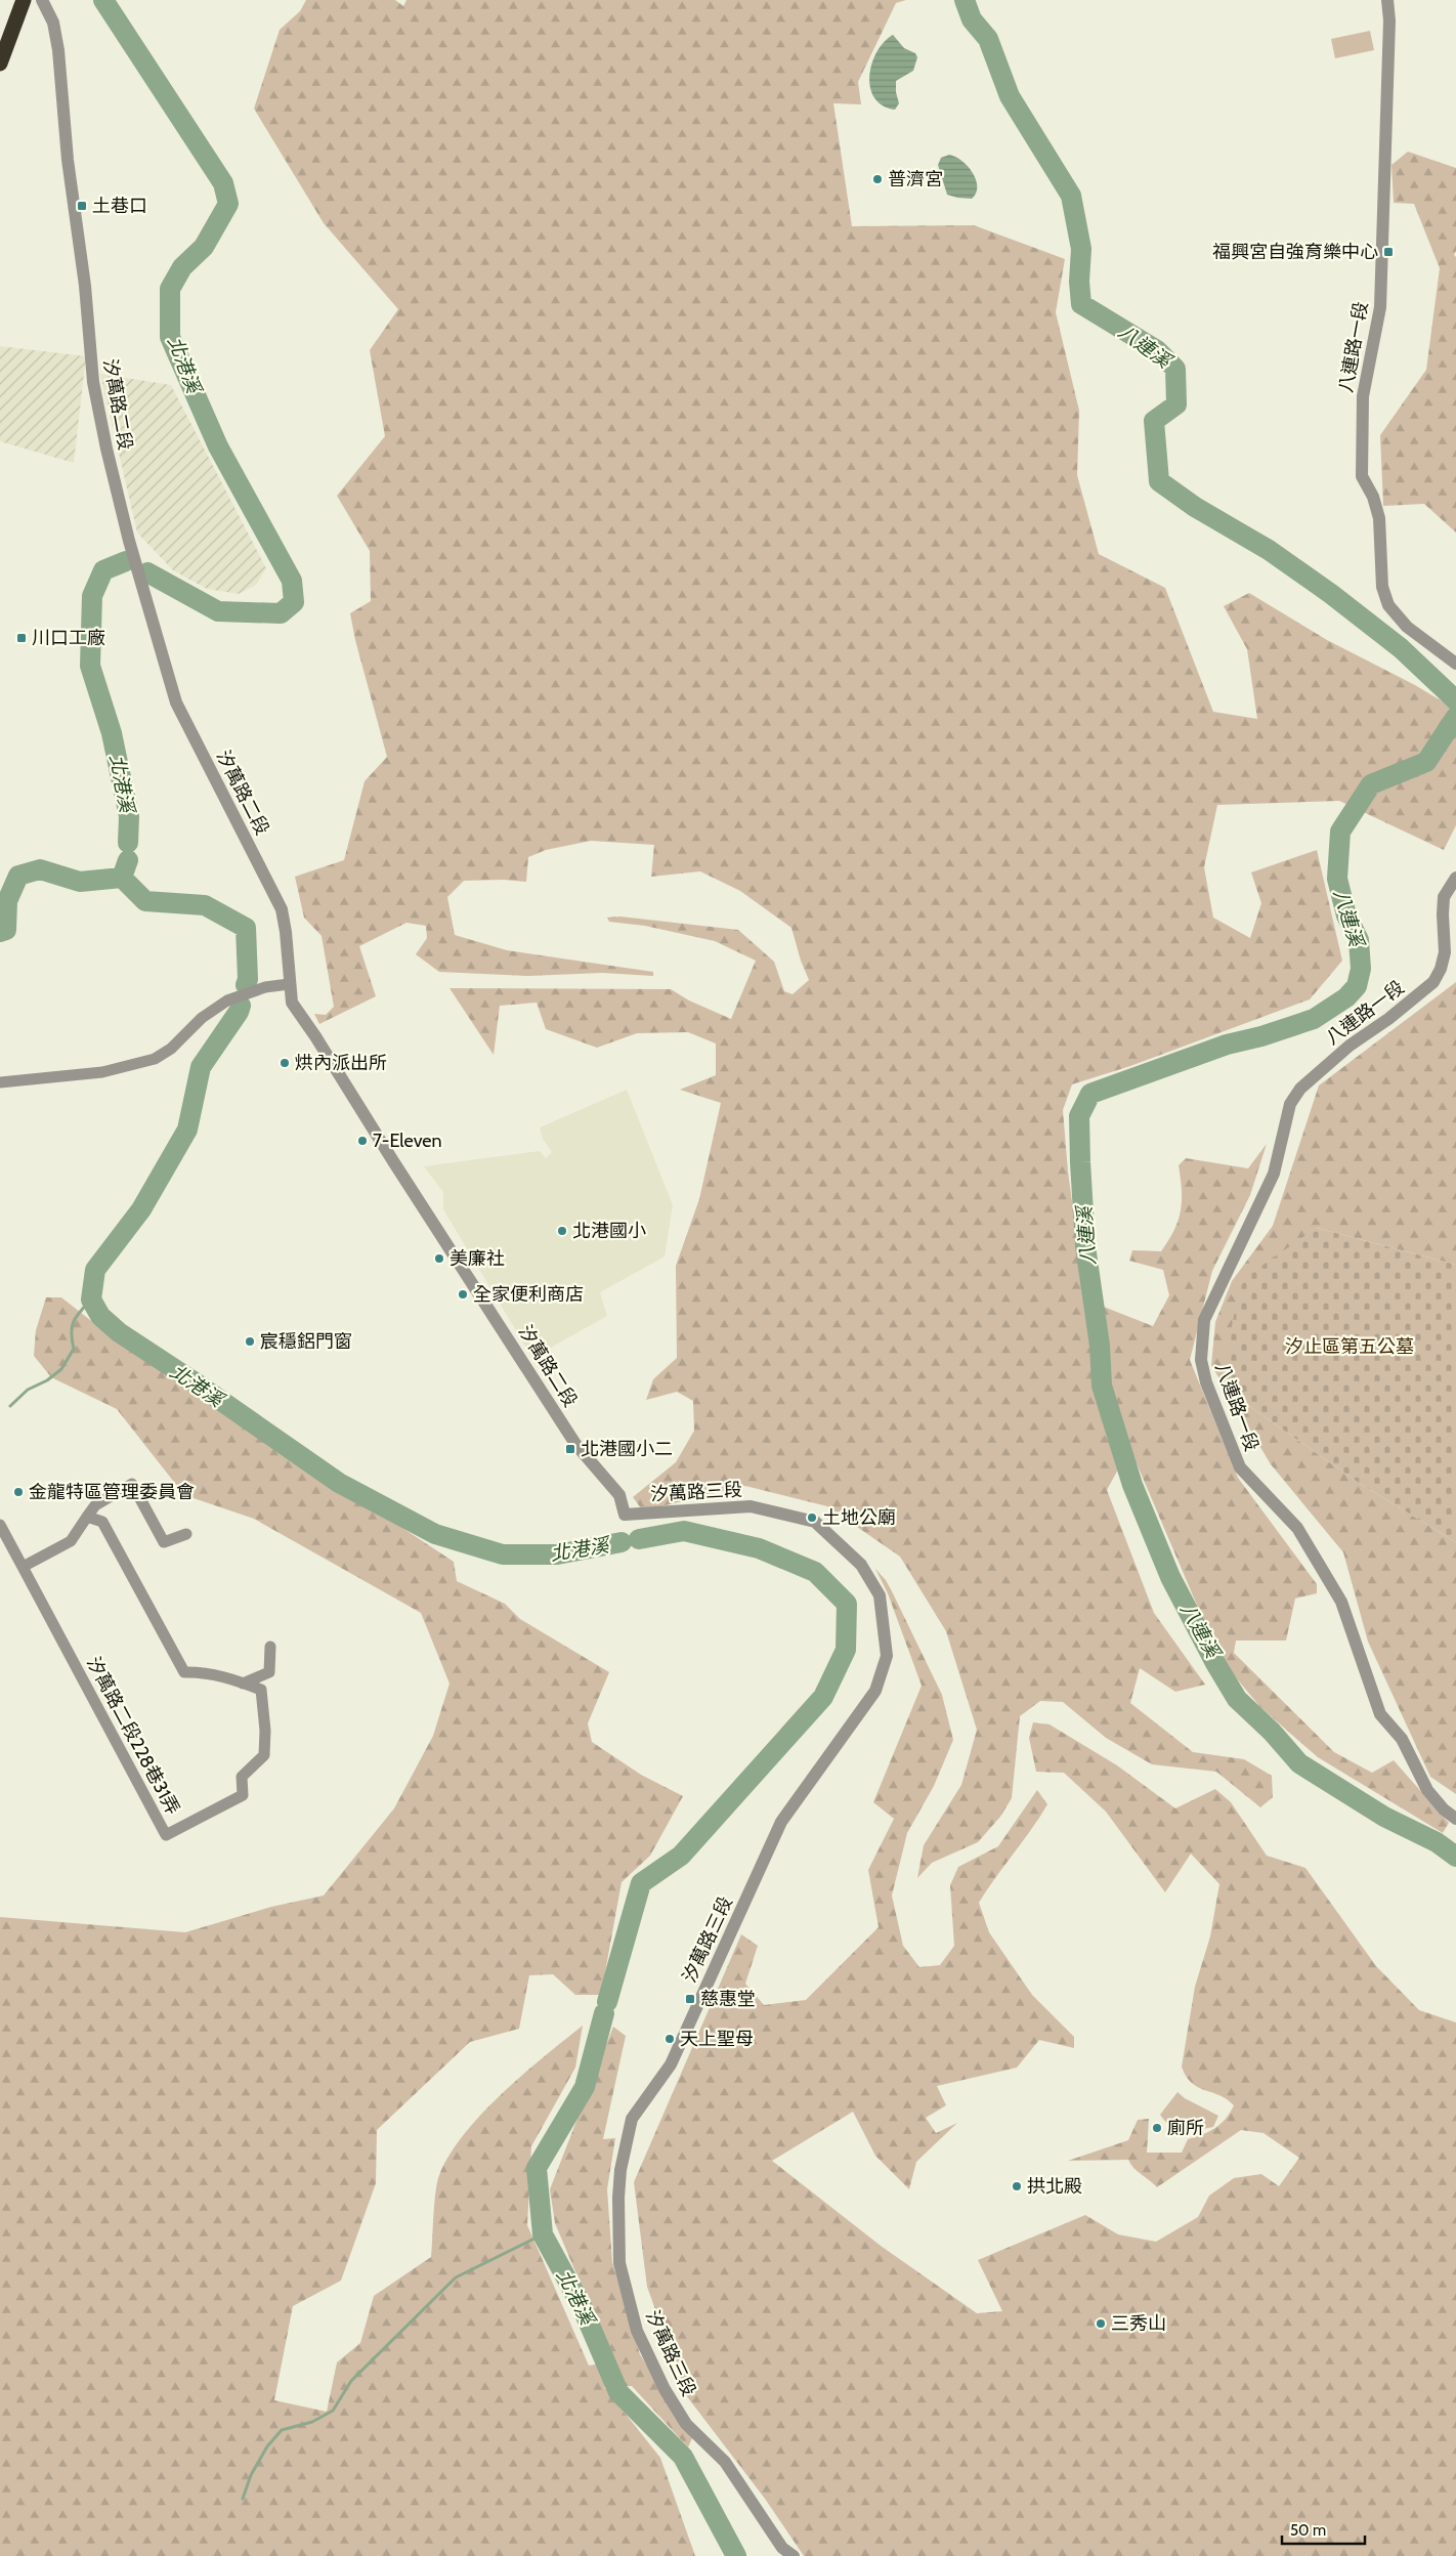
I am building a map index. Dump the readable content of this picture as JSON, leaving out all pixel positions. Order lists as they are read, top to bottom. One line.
{"streets":{"street":["八連路一段","汐萬路二段","汐萬路三段","汐萬路二段228巷31弄"]},"crossings":[["汐萬路二段","汐萬路三段"]],"water":["八連溪","北港溪"],"parks":["汐止區第五公墓"],"places":{"other":["普濟宮","烘內派出所","7-Eleven","北港國小","美廉社","全家便利商店","宸穩鋁門窗","金龍特區管理委員會","土地公廟","天上聖母","廁所","拱北殿","三秀山"],"transit":["土巷口","福興宮自強育樂中心","川口工廠","北港國小二","慈惠堂"]},"scale_bar":"50 m"}
